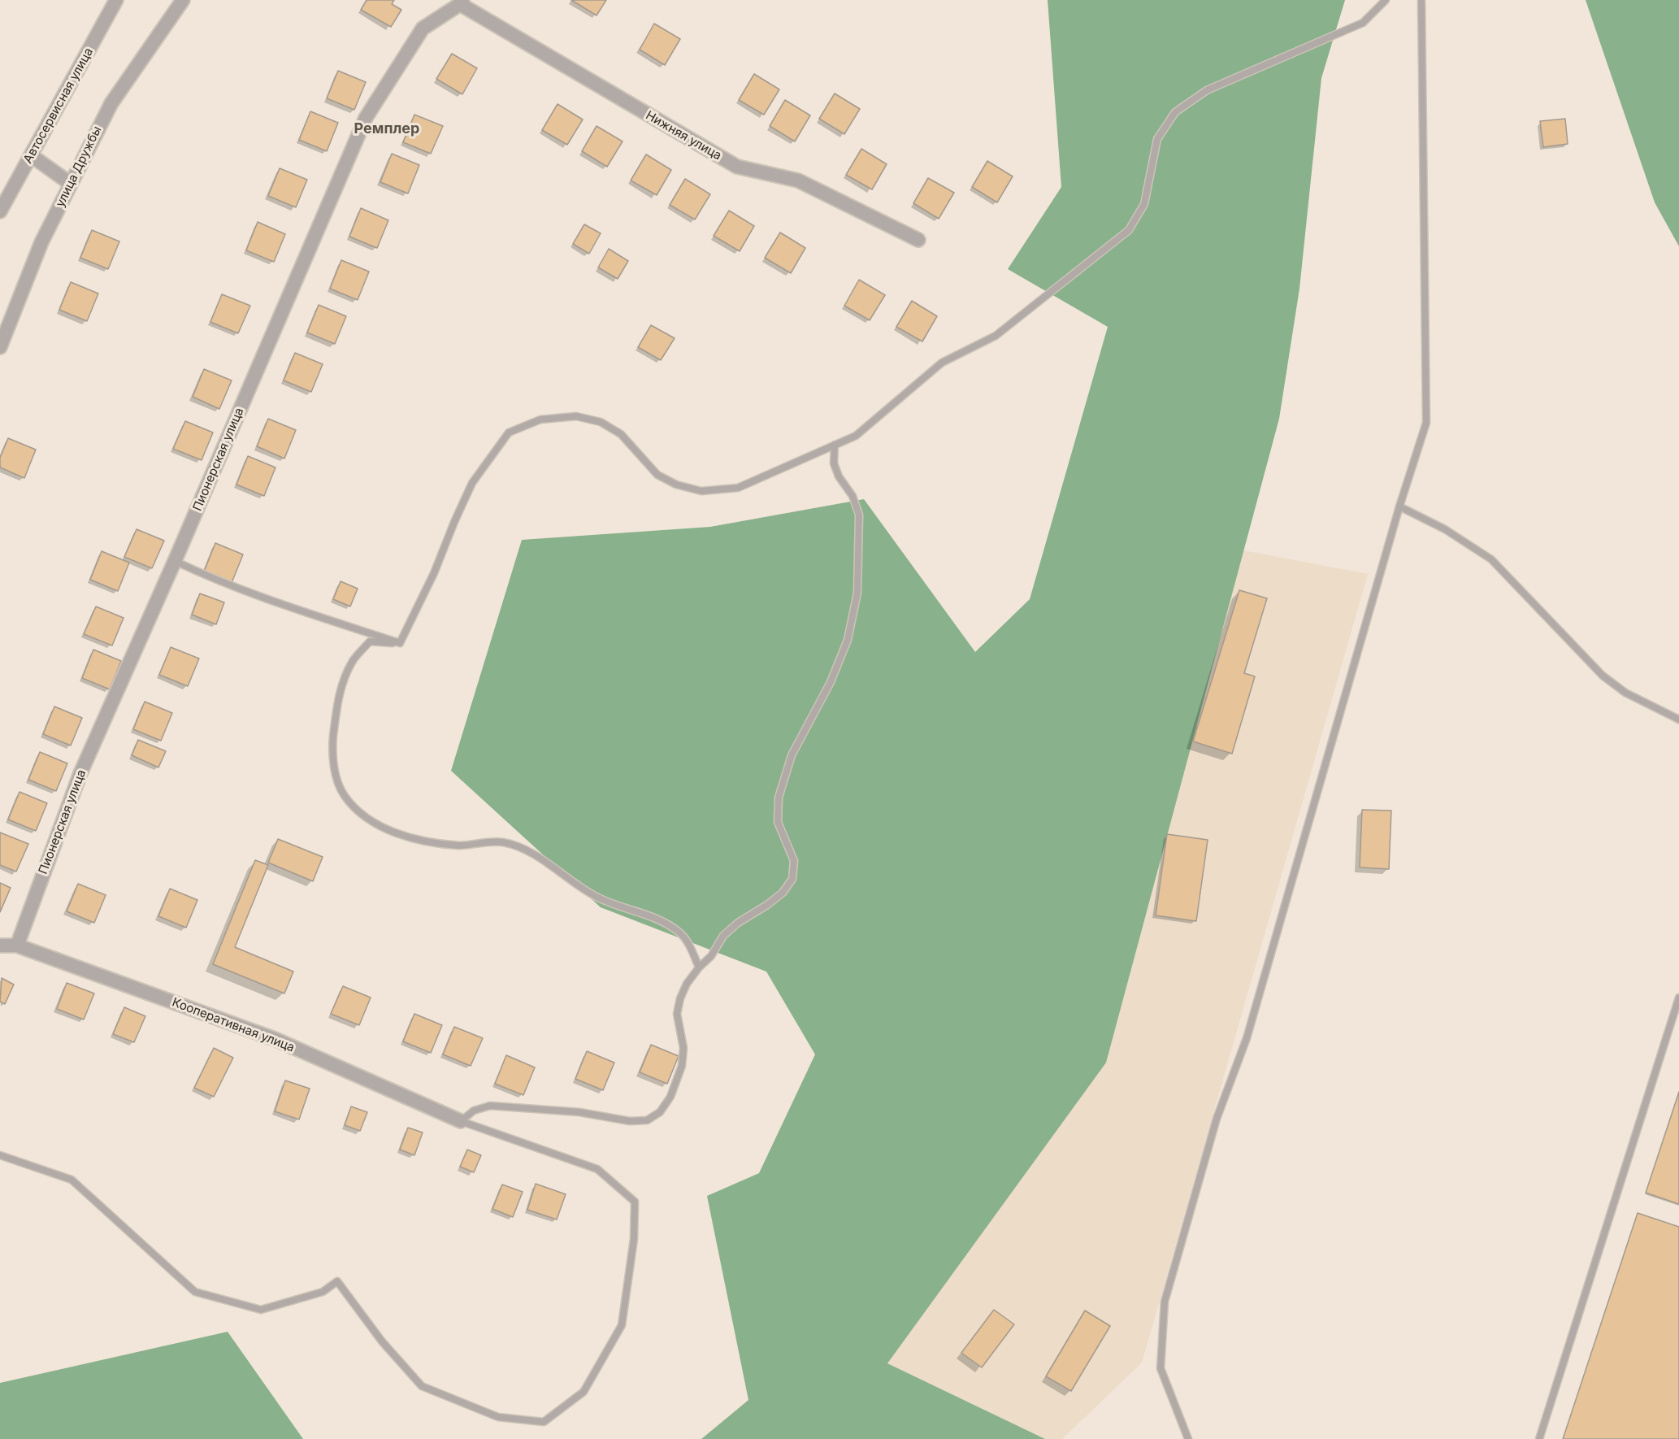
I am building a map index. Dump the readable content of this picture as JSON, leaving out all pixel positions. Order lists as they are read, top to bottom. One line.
{"streets":{"street":["Автосервисная улица","Нижняя улица","улица Дружбы","Пионерская улица","Кооперативная улица"]},"crossings":[["Нижняя улица","Пионерская улица"],["Пионерская улица","Кооперативная улица"]],"districts":["Ремплер"]}
